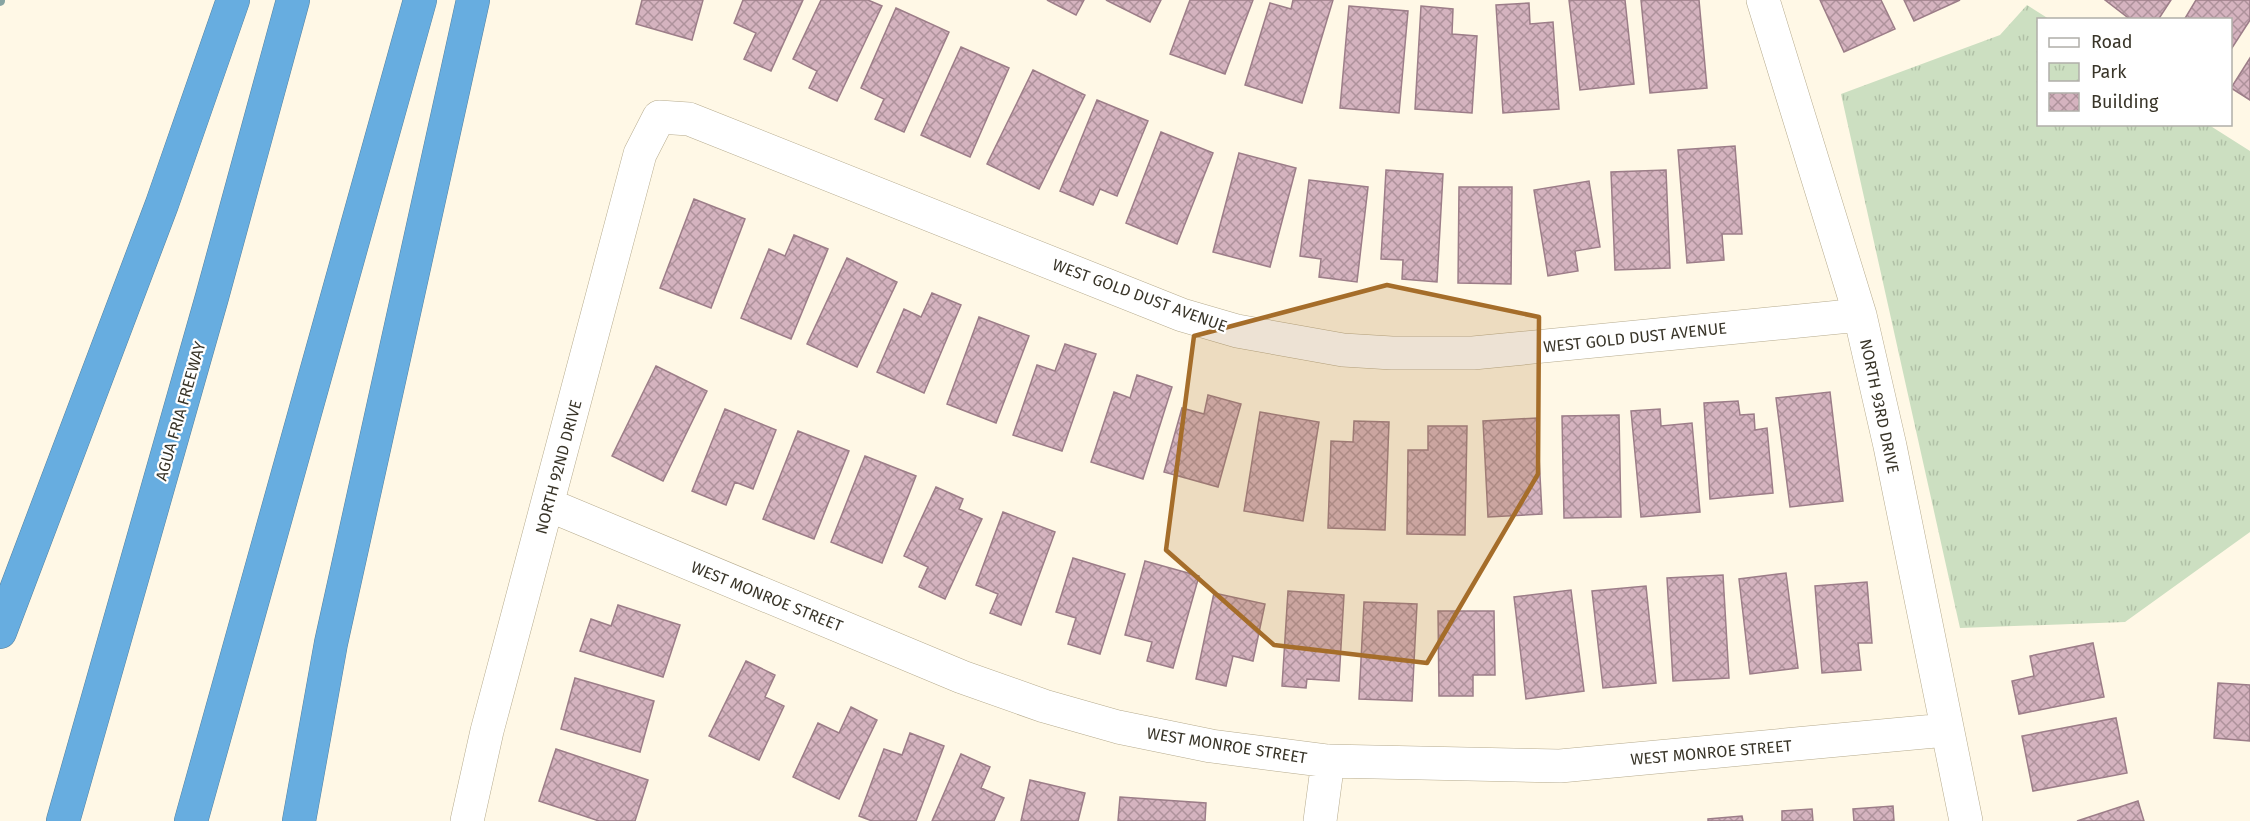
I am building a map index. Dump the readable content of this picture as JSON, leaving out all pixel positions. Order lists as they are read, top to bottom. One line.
{"streets":{"highway":["AGUA FRIA FREEWAY"],"street":["WEST GOLD DUST AVENUE","NORTH 93RD DRIVE","NORTH 92ND DRIVE","WEST MONROE STREET"]},"crossings":[["WEST GOLD DUST AVENUE","NORTH 93RD DRIVE"],["WEST GOLD DUST AVENUE","NORTH 92ND DRIVE"],["NORTH 93RD DRIVE","WEST MONROE STREET"],["NORTH 92ND DRIVE","WEST MONROE STREET"]],"legend":["Road","Park","Building"]}
